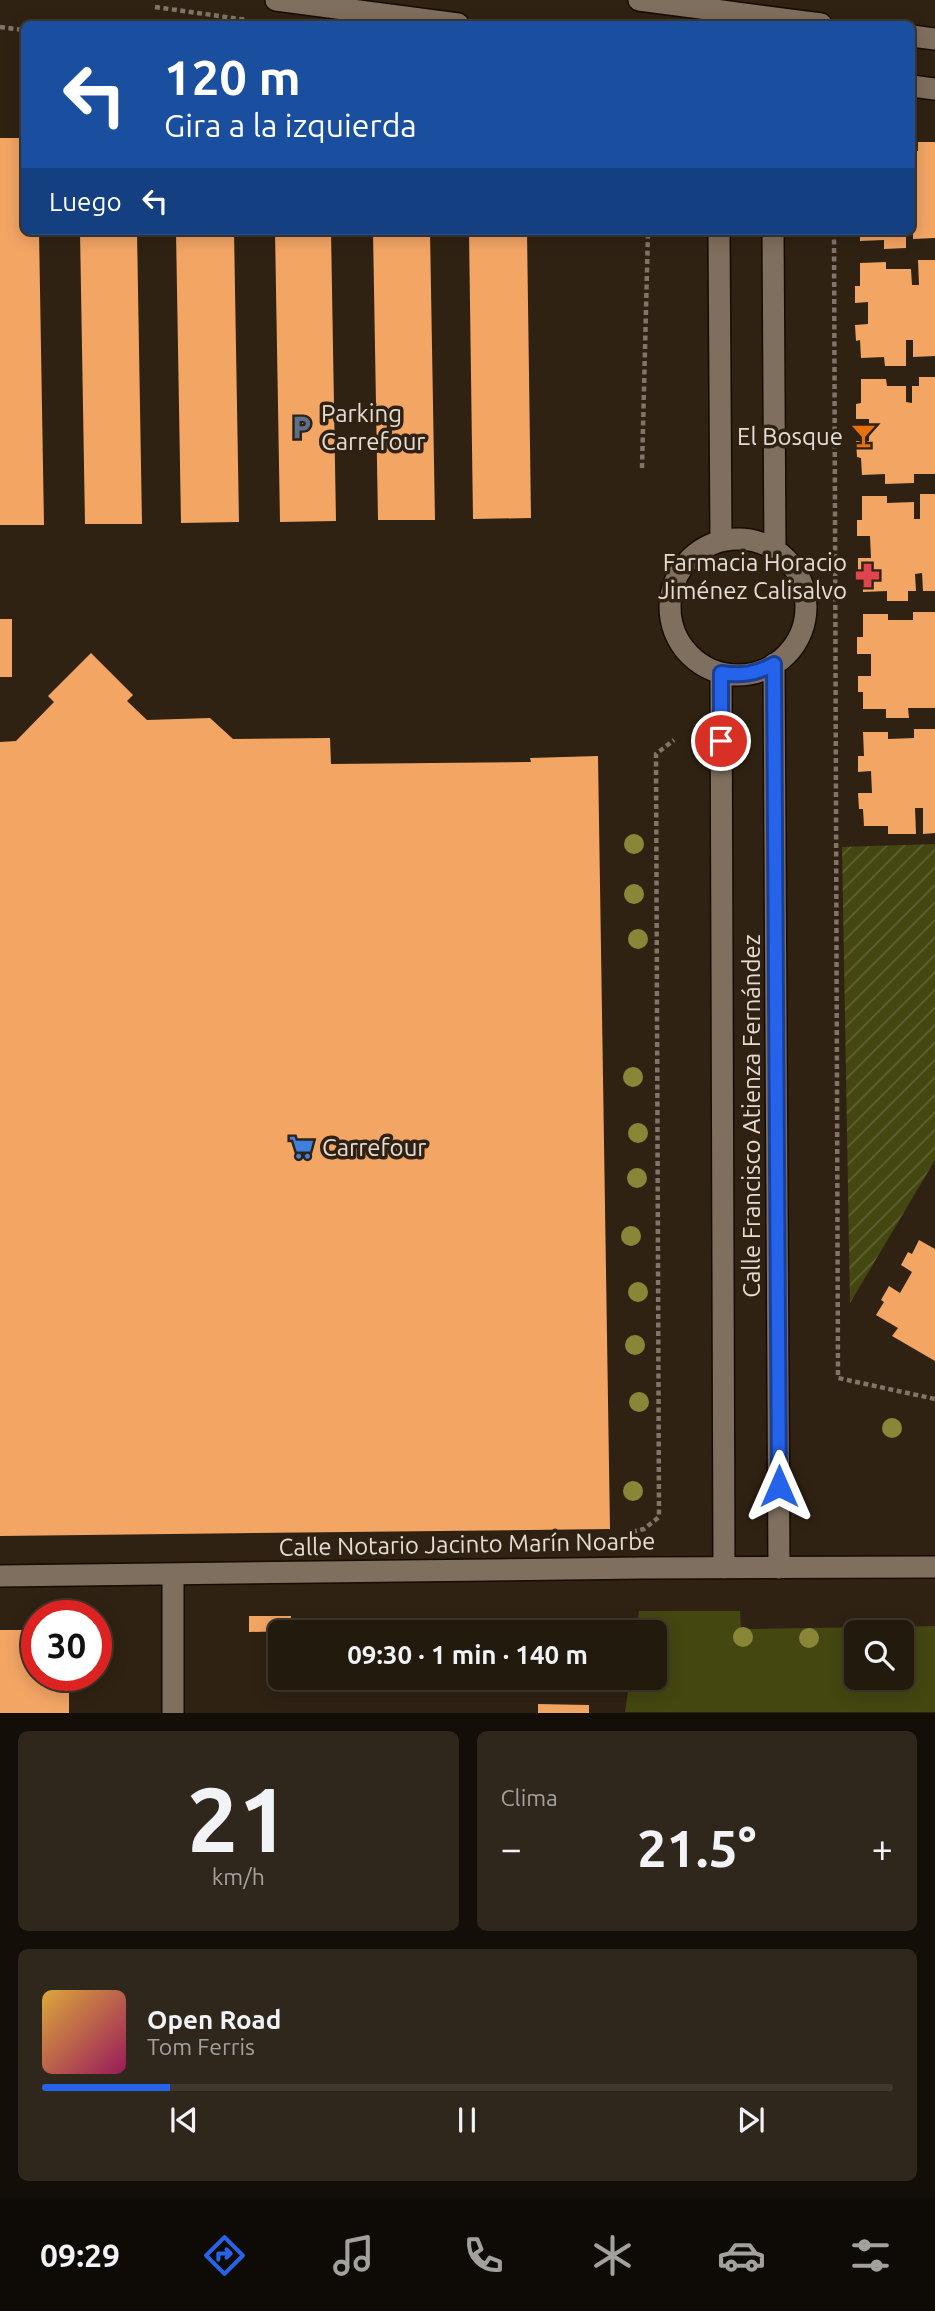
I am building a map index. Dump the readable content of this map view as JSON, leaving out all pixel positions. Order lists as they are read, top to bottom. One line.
{"streets":{"street":["Calle Francisco Atienza Fernández","Calle Notario Jacinto Marín Noarbe"]},"crossings":[["Calle Francisco Atienza Fernández","Calle Notario Jacinto Marín Noarbe"]],"places":{"parking":["Parking Carrefour"],"bar":["El Bosque"],"pharmacy":["Farmacia Horacio Jiménez Calisalvo"],"supermarket":["Carrefour"]},"page":{"turn":["120 m","Gira a la izquierda"],"then":"Luego","limit":"30","trip":"09:30 · 1 min · 140 m","tile":[["21","km/h"],"Clima"],"heat":["−","21.5°","+"],"song":["Open Road","Tom Ferris"],"tabs":"09:29"}}
